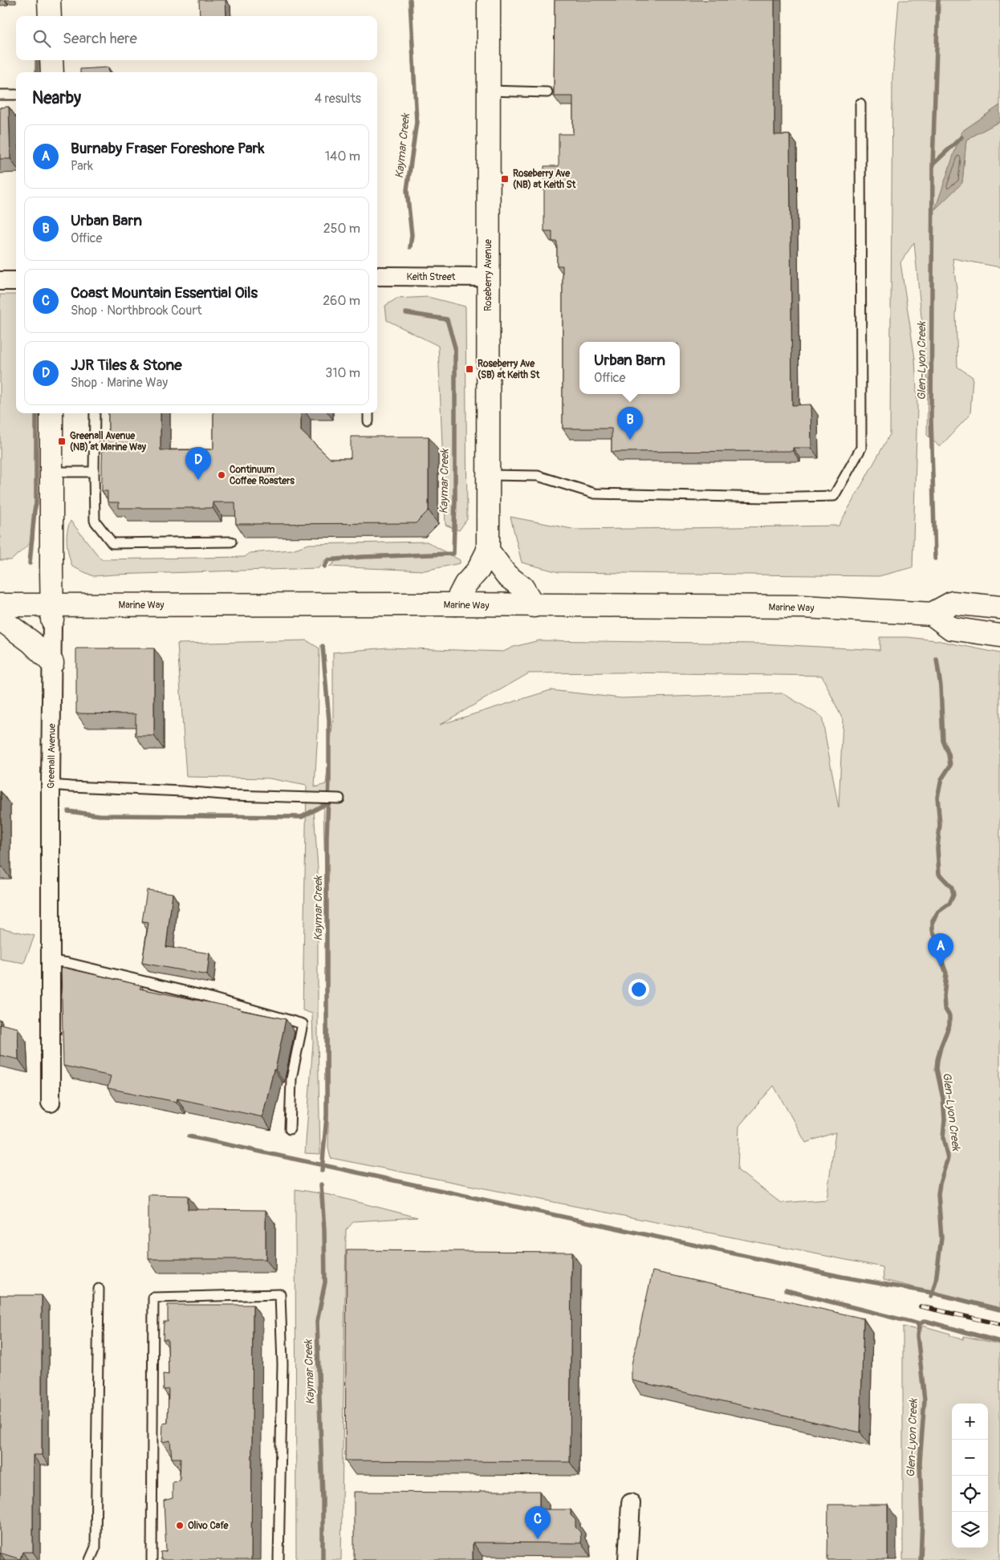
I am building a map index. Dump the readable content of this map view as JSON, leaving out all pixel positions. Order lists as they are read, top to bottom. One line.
{"streets":{"main road":["Roseberry Avenue","Marine Way","Greenall Avenue"],"street":["Keith Street"]},"crossings":[["Roseberry Avenue","Keith Street"],["Roseberry Avenue","Marine Way"],["Marine Way","Greenall Avenue"]],"water":["Kaymar Creek","Glen-Lyon Creek"],"places":{"transit":["Roseberry Ave (NB) at Keith St","Roseberry Ave (SB) at Keith St","Greenall Avenue (NB) at Marine Way"],"other":["Continuum Coffee Roasters","Olivo Cafe"]},"page":{"search":"Search here","heading":["Nearby","4 results"],"list":[{"mark":"A","name":"Burnaby Fraser Foreshore Park","note":"Park","value":"140 m"},{"mark":"B","name":"Urban Barn","note":"Office","value":"250 m"},{"mark":"C","name":"Coast Mountain Essential Oils","note":"Shop · Northbrook Court","value":"260 m"},{"mark":"D","name":"JJR Tiles & Stone","note":"Shop · Marine Way","value":"310 m"}],"popup":["Urban Barn","Office"],"pins":["B","D","A","C"],"map_buttons":["+","−"]}}
